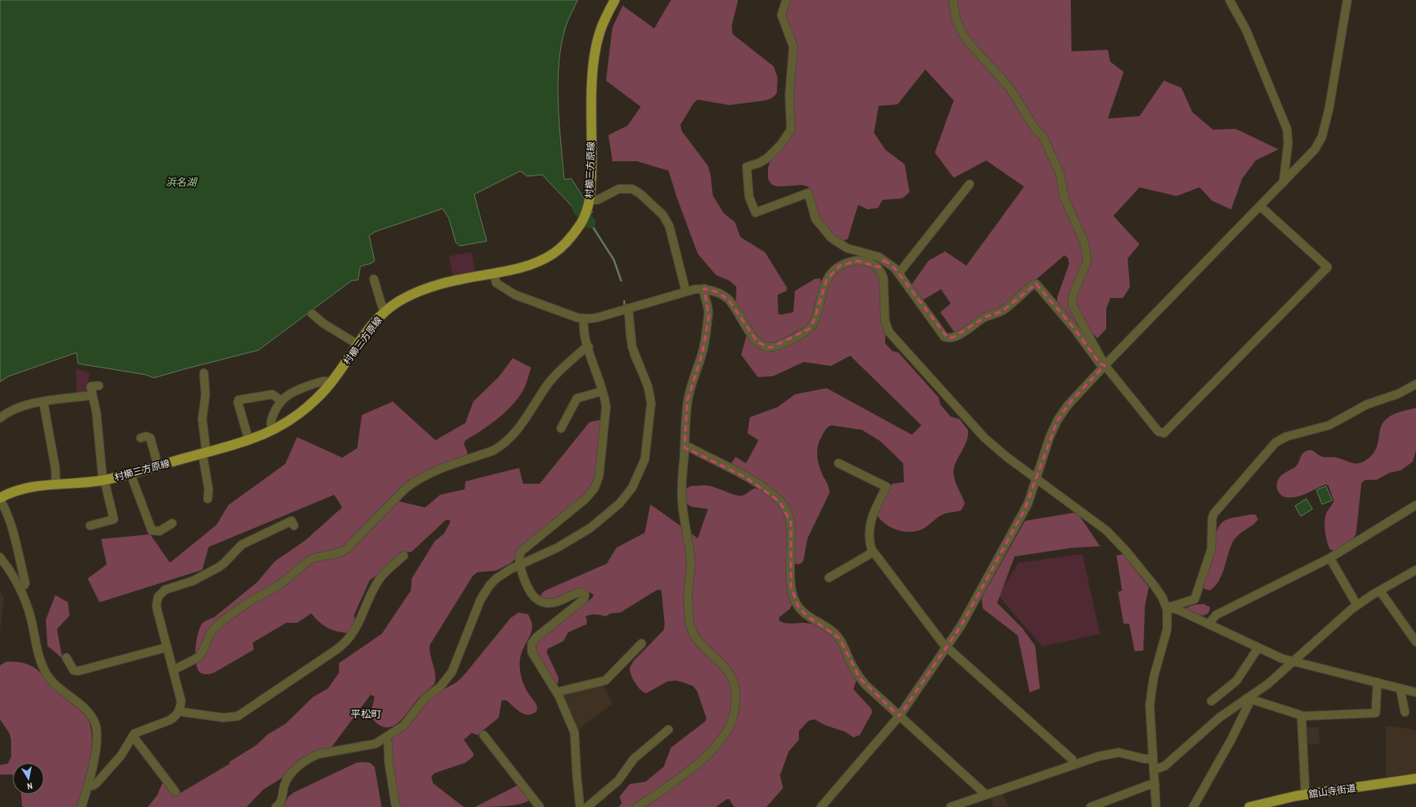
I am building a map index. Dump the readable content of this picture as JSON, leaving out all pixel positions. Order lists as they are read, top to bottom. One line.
{"streets":{"main road":["村櫛三方原線","舘山寺街道"]},"districts":["平松町"],"water":["浜名湖"],"north":"bottom"}
